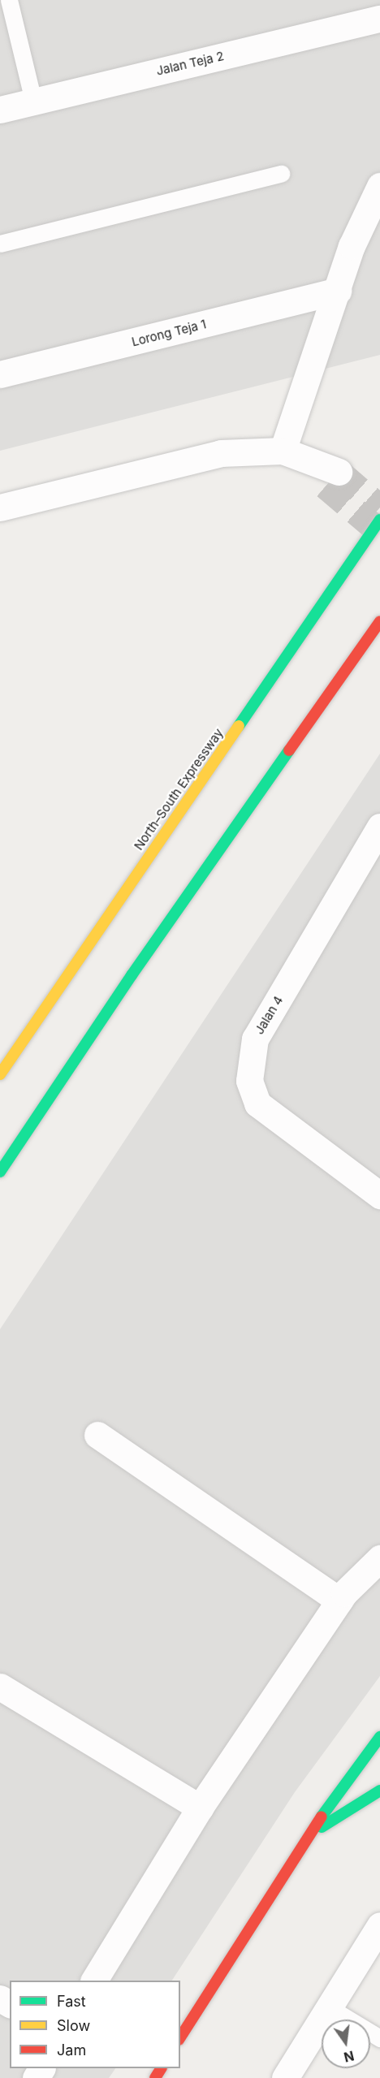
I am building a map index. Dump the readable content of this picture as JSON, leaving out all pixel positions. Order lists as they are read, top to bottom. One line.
{"streets":{"main road":["North–South Expressway"],"street":["Jalan Teja 2","Lorong Teja 1","Jalan 4"]},"legend":["Fast","Slow","Jam"],"north":"bottom"}
